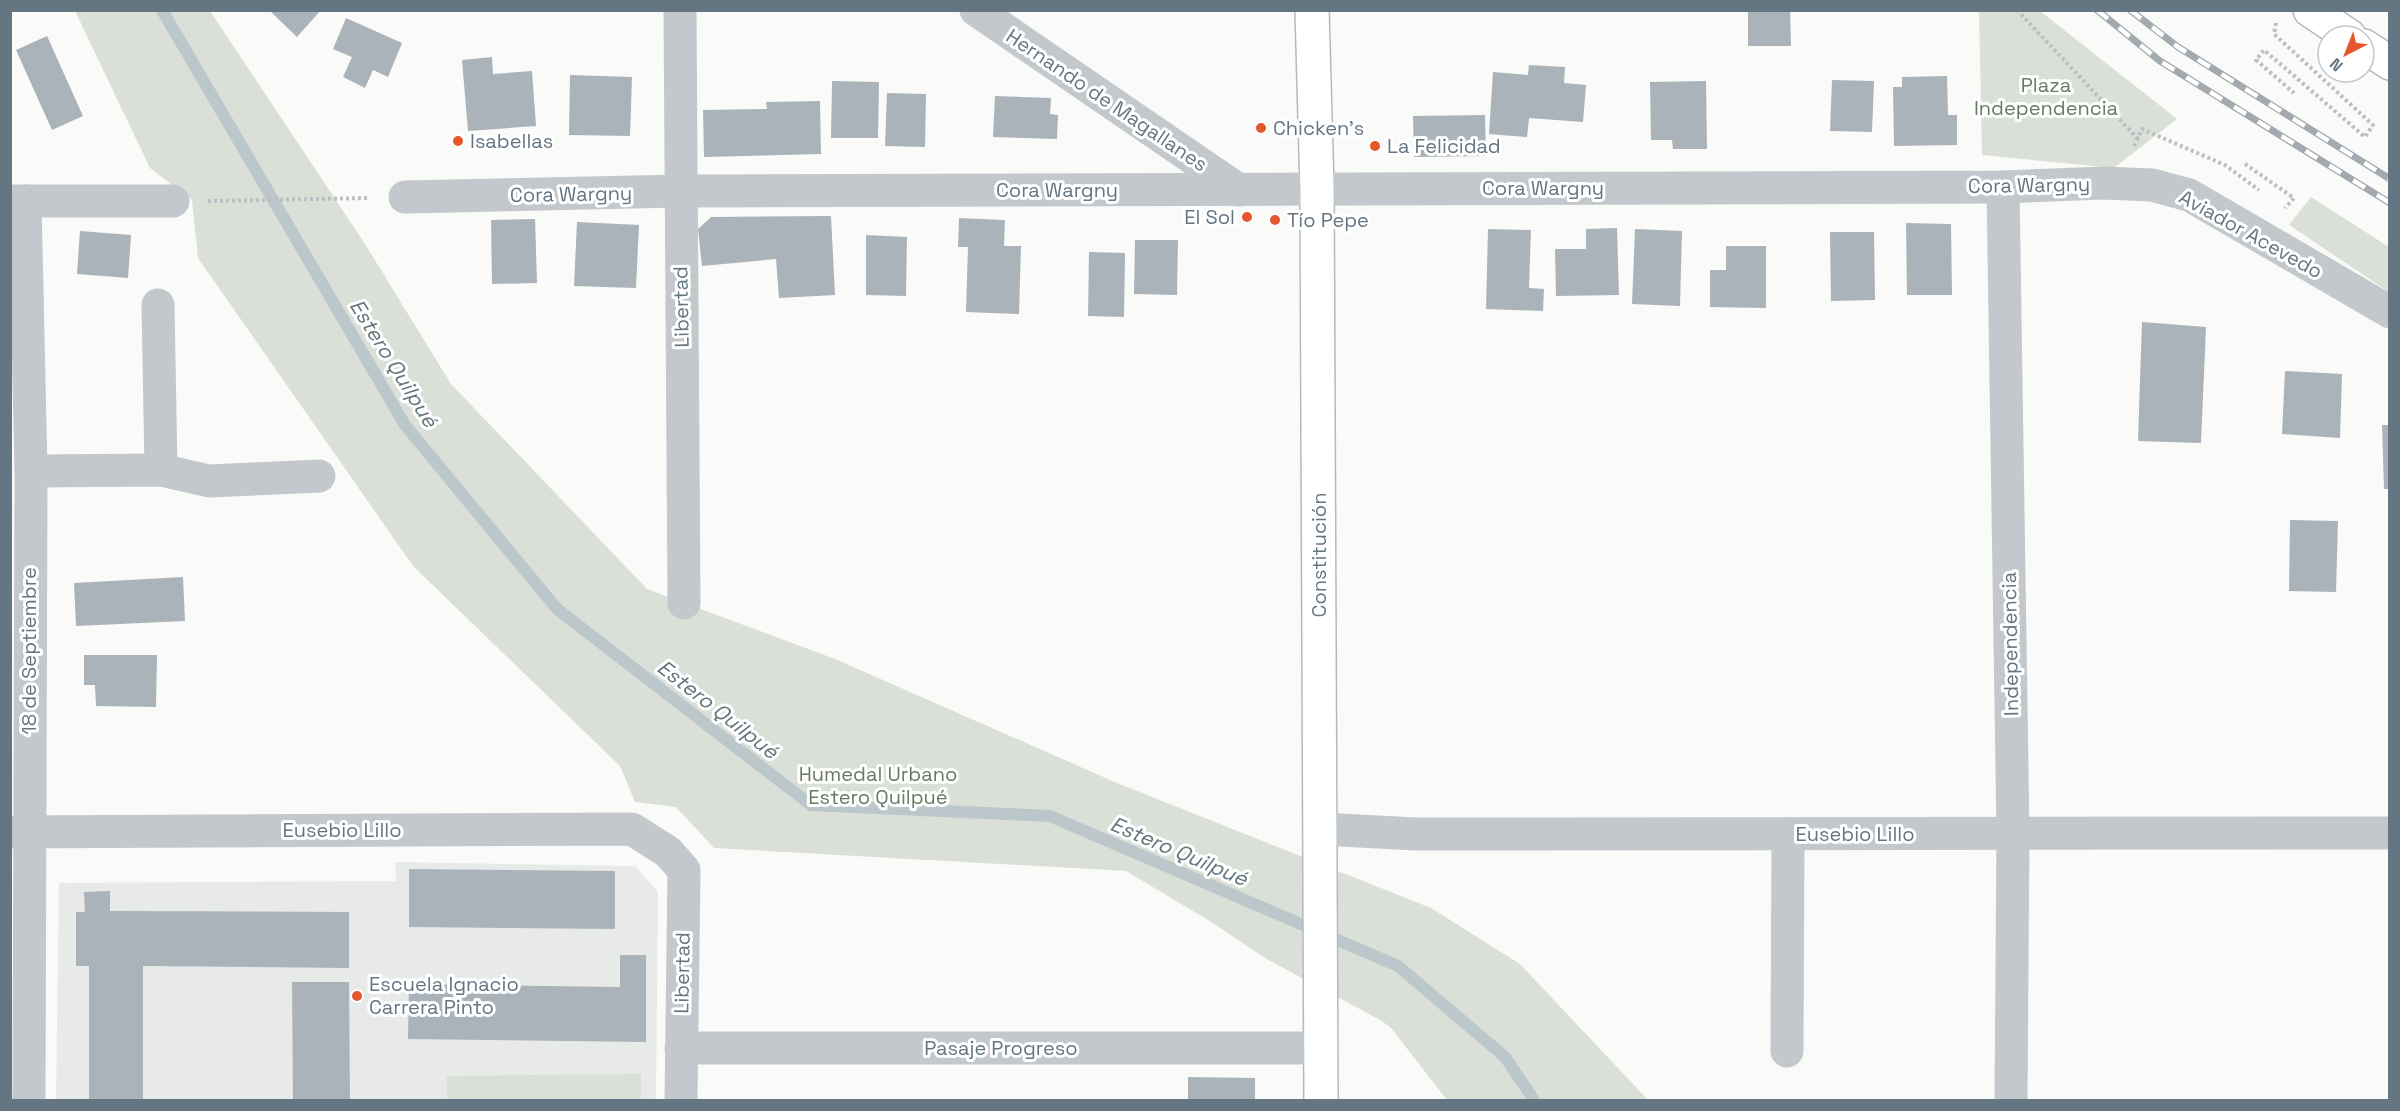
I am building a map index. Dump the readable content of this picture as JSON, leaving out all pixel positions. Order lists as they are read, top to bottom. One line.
{"streets":{"street":["Hernando de Magallanes","Cora Wargny","Aviador Acevedo","Libertad","Constitución","Independencia","18 de Septiembre","Eusebio Lillo","Pasaje Progreso"]},"crossings":[["Hernando de Magallanes","Cora Wargny"],["Cora Wargny","Aviador Acevedo"],["Cora Wargny","Libertad"],["Cora Wargny","Constitución"],["Cora Wargny","Independencia"],["Libertad","Eusebio Lillo"],["Libertad","Pasaje Progreso"],["Constitución","Eusebio Lillo"],["Constitución","Pasaje Progreso"],["Independencia","Eusebio Lillo"],["18 de Septiembre","Eusebio Lillo"]],"water":["Estero Quilpué"],"parks":["Plaza Independencia","Humedal Urbano Estero Quilpué"],"places":["Chicken's","Isabellas","La Felicidad","El Sol","Tío Pepe","Escuela Ignacio Carrera Pinto"],"north":"bottom left"}
